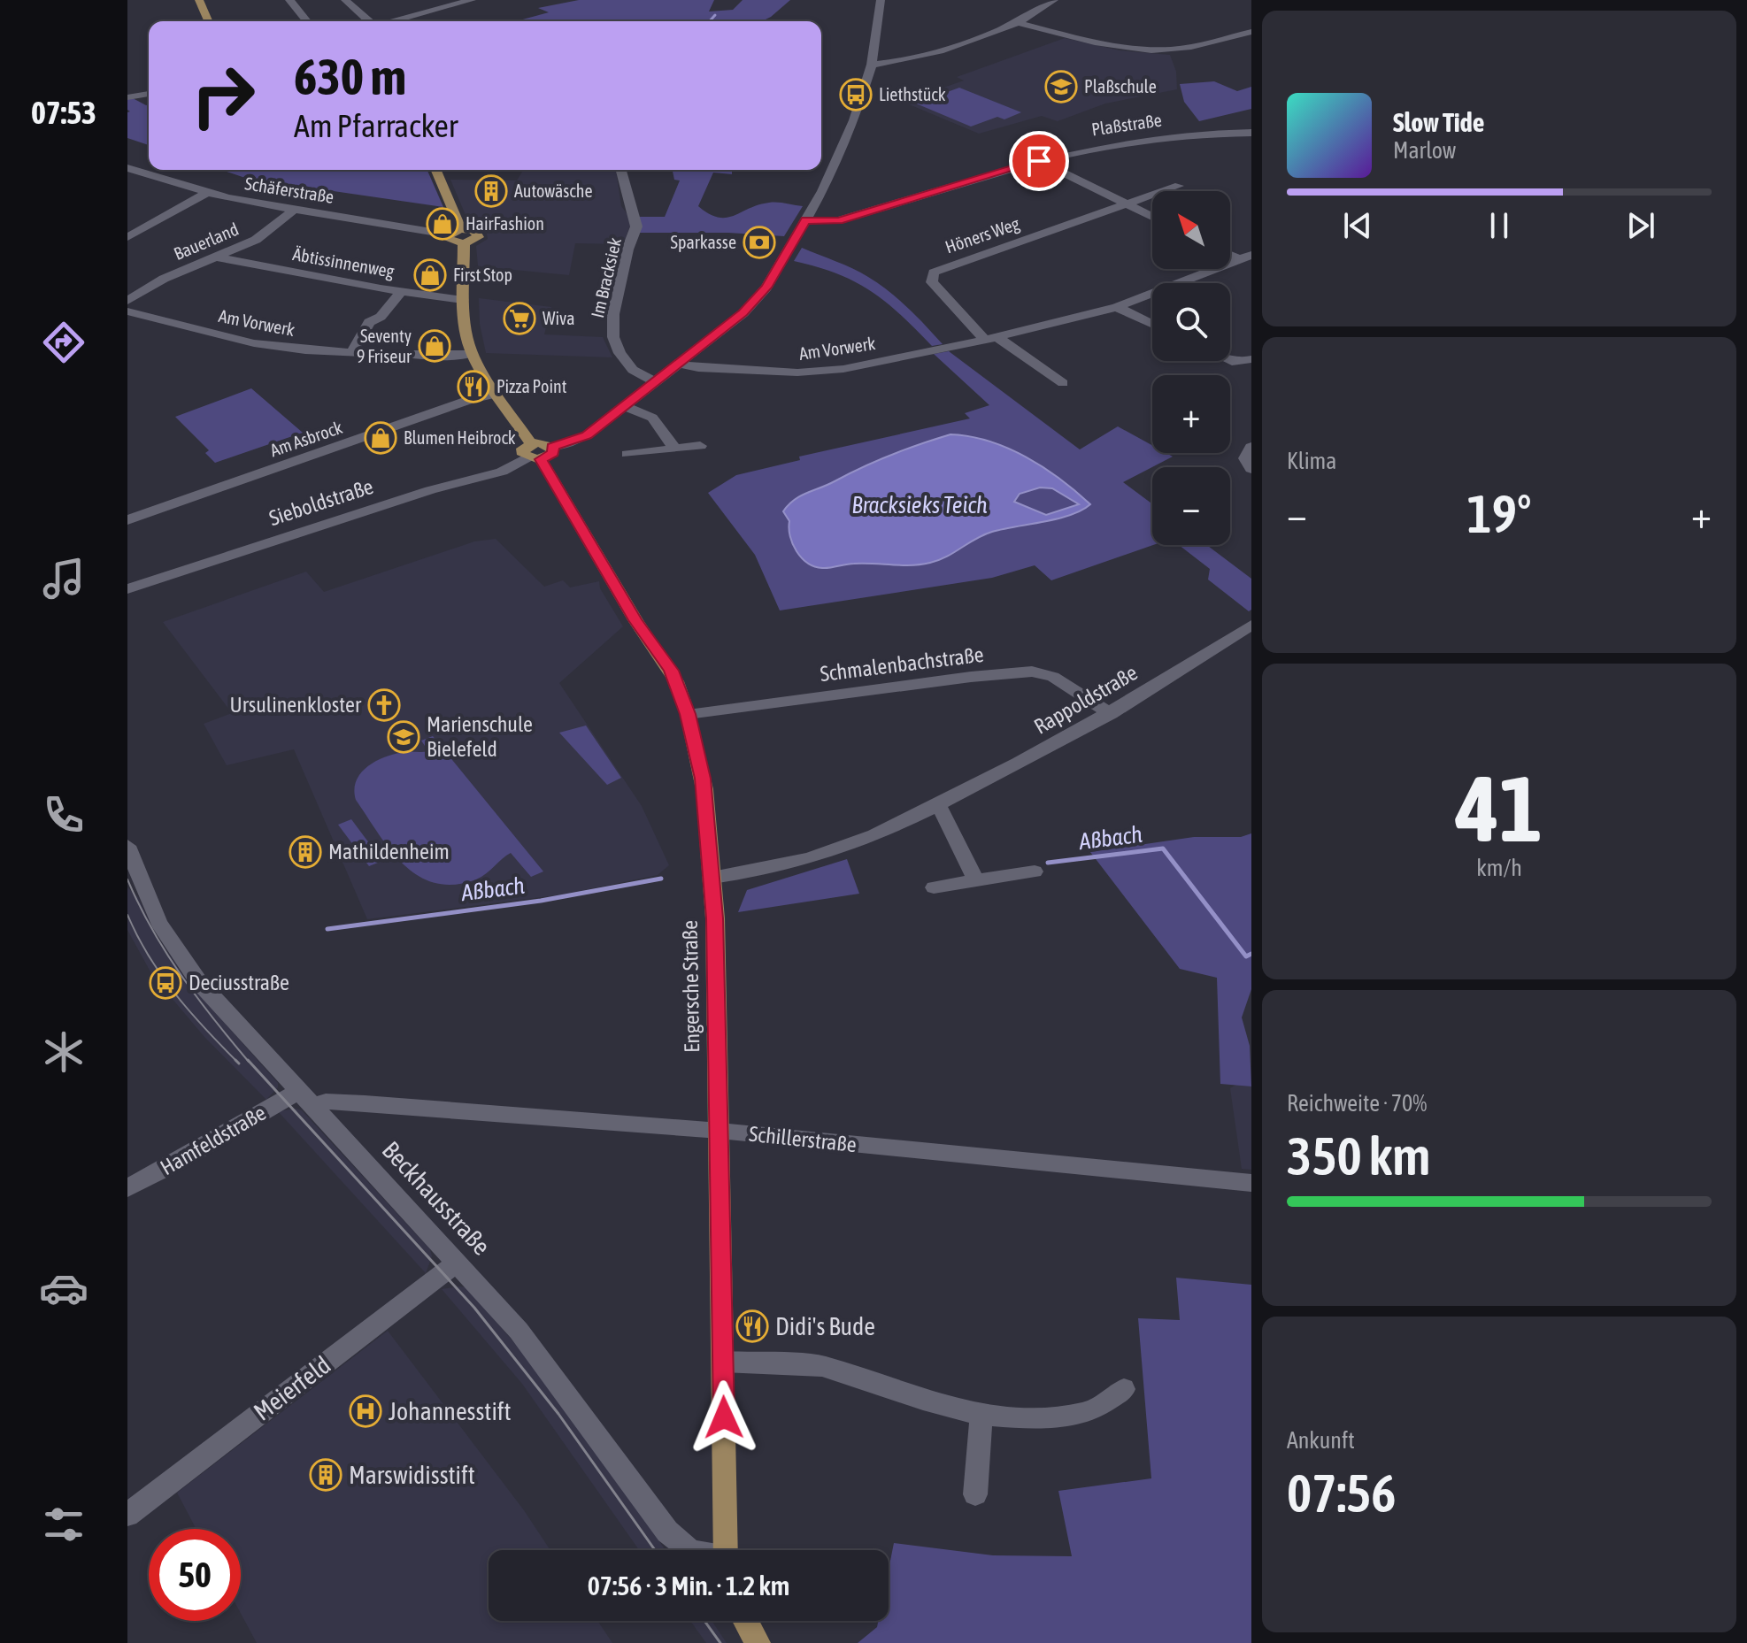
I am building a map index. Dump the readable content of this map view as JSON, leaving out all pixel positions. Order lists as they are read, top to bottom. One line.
{"streets":{"main road":["Engersche Straße"],"street":["Plaßstraße","Schäferstraße","Höners Weg","Bauerland","Äbtissinnenweg","Im Bracksiek","Am Vorwerk","Am Asbrock","Sieboldstraße","Schmalenbachstraße","Rappoldstraße","Schillerstraße","Hamfeldstraße","Beckhausstraße","Meierfeld"]},"crossings":[["Schäferstraße","Bauerland"],["Höners Weg","Am Vorwerk"],["Bauerland","Äbtissinnenweg"],["Äbtissinnenweg","Engersche Straße"],["Am Asbrock","Engersche Straße"],["Sieboldstraße","Engersche Straße"],["Schmalenbachstraße","Rappoldstraße"],["Schmalenbachstraße","Engersche Straße"],["Rappoldstraße","Engersche Straße"],["Engersche Straße","Schillerstraße"],["Schillerstraße","Hamfeldstraße"],["Schillerstraße","Beckhausstraße"],["Hamfeldstraße","Beckhausstraße"],["Beckhausstraße","Meierfeld"]],"water":["Bracksieks Teich","Aßbach"],"places":{"school or university":["Plaßschule","Marienschule Bielefeld"],"bus stop":["Liethstück","Deciusstraße"],"building":["Autowäsche","Mathildenheim","Marswidisstift"],"shop":["HairFashion","First Stop","Seventy 9 Friseur","Blumen Heibrock"],"bank":["Sparkasse"],"supermarket":["Wiva"],"restaurant":["Pizza Point","Didi's Bude"],"church":["Ursulinenkloster"],"hospital":["Johannesstift"]},"north":"top left","page":{"tabs":"07:53","turn":["630 m","Am Pfarracker"],"song":["Slow Tide","Marlow"],"map_buttons":["+","−"],"tile":["Klima",["41","km/h"],["Reichweite · 70%","350 km"],["Ankunft","07:56"]],"heat":["−","19°","+"],"limit":"50","trip":"07:56 · 3 Min. · 1.2 km"}}
